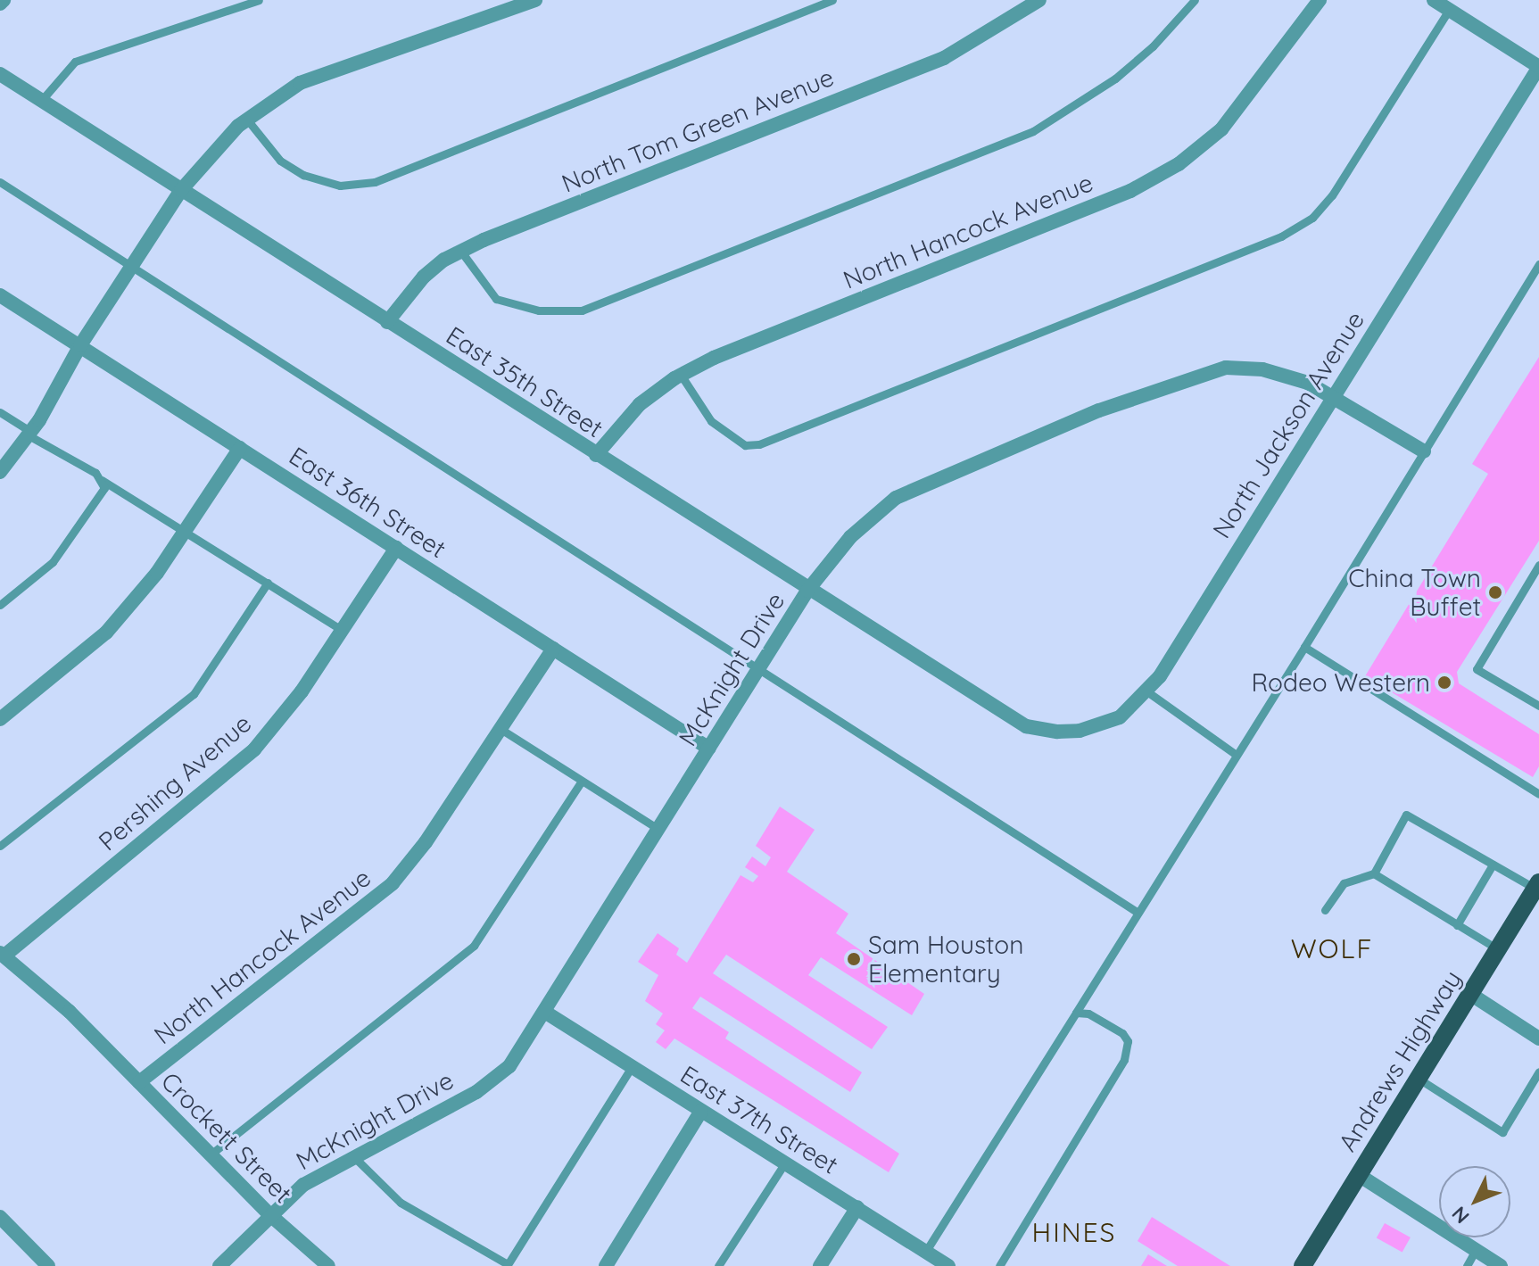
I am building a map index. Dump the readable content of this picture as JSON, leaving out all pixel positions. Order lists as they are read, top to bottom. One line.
{"streets":{"main road":["Andrews Highway"],"street":["North Tom Green Avenue","North Hancock Avenue","East 35th Street","North Jackson Avenue","East 36th Street","McKnight Drive","Pershing Avenue","East 37th Street","Crockett Street"]},"crossings":[["North Tom Green Avenue","East 35th Street"],["North Hancock Avenue","East 35th Street"],["North Hancock Avenue","East 36th Street"],["North Hancock Avenue","Crockett Street"],["East 35th Street","North Jackson Avenue"],["East 35th Street","McKnight Drive"],["North Jackson Avenue","McKnight Drive"],["East 36th Street","McKnight Drive"],["East 36th Street","Pershing Avenue"],["McKnight Drive","East 37th Street"],["McKnight Drive","Crockett Street"],["Pershing Avenue","Crockett Street"]],"districts":["WOLF","HINES"],"places":["China Town Buffet","Rodeo Western","Sam Houston Elementary"],"north":"bottom left"}
